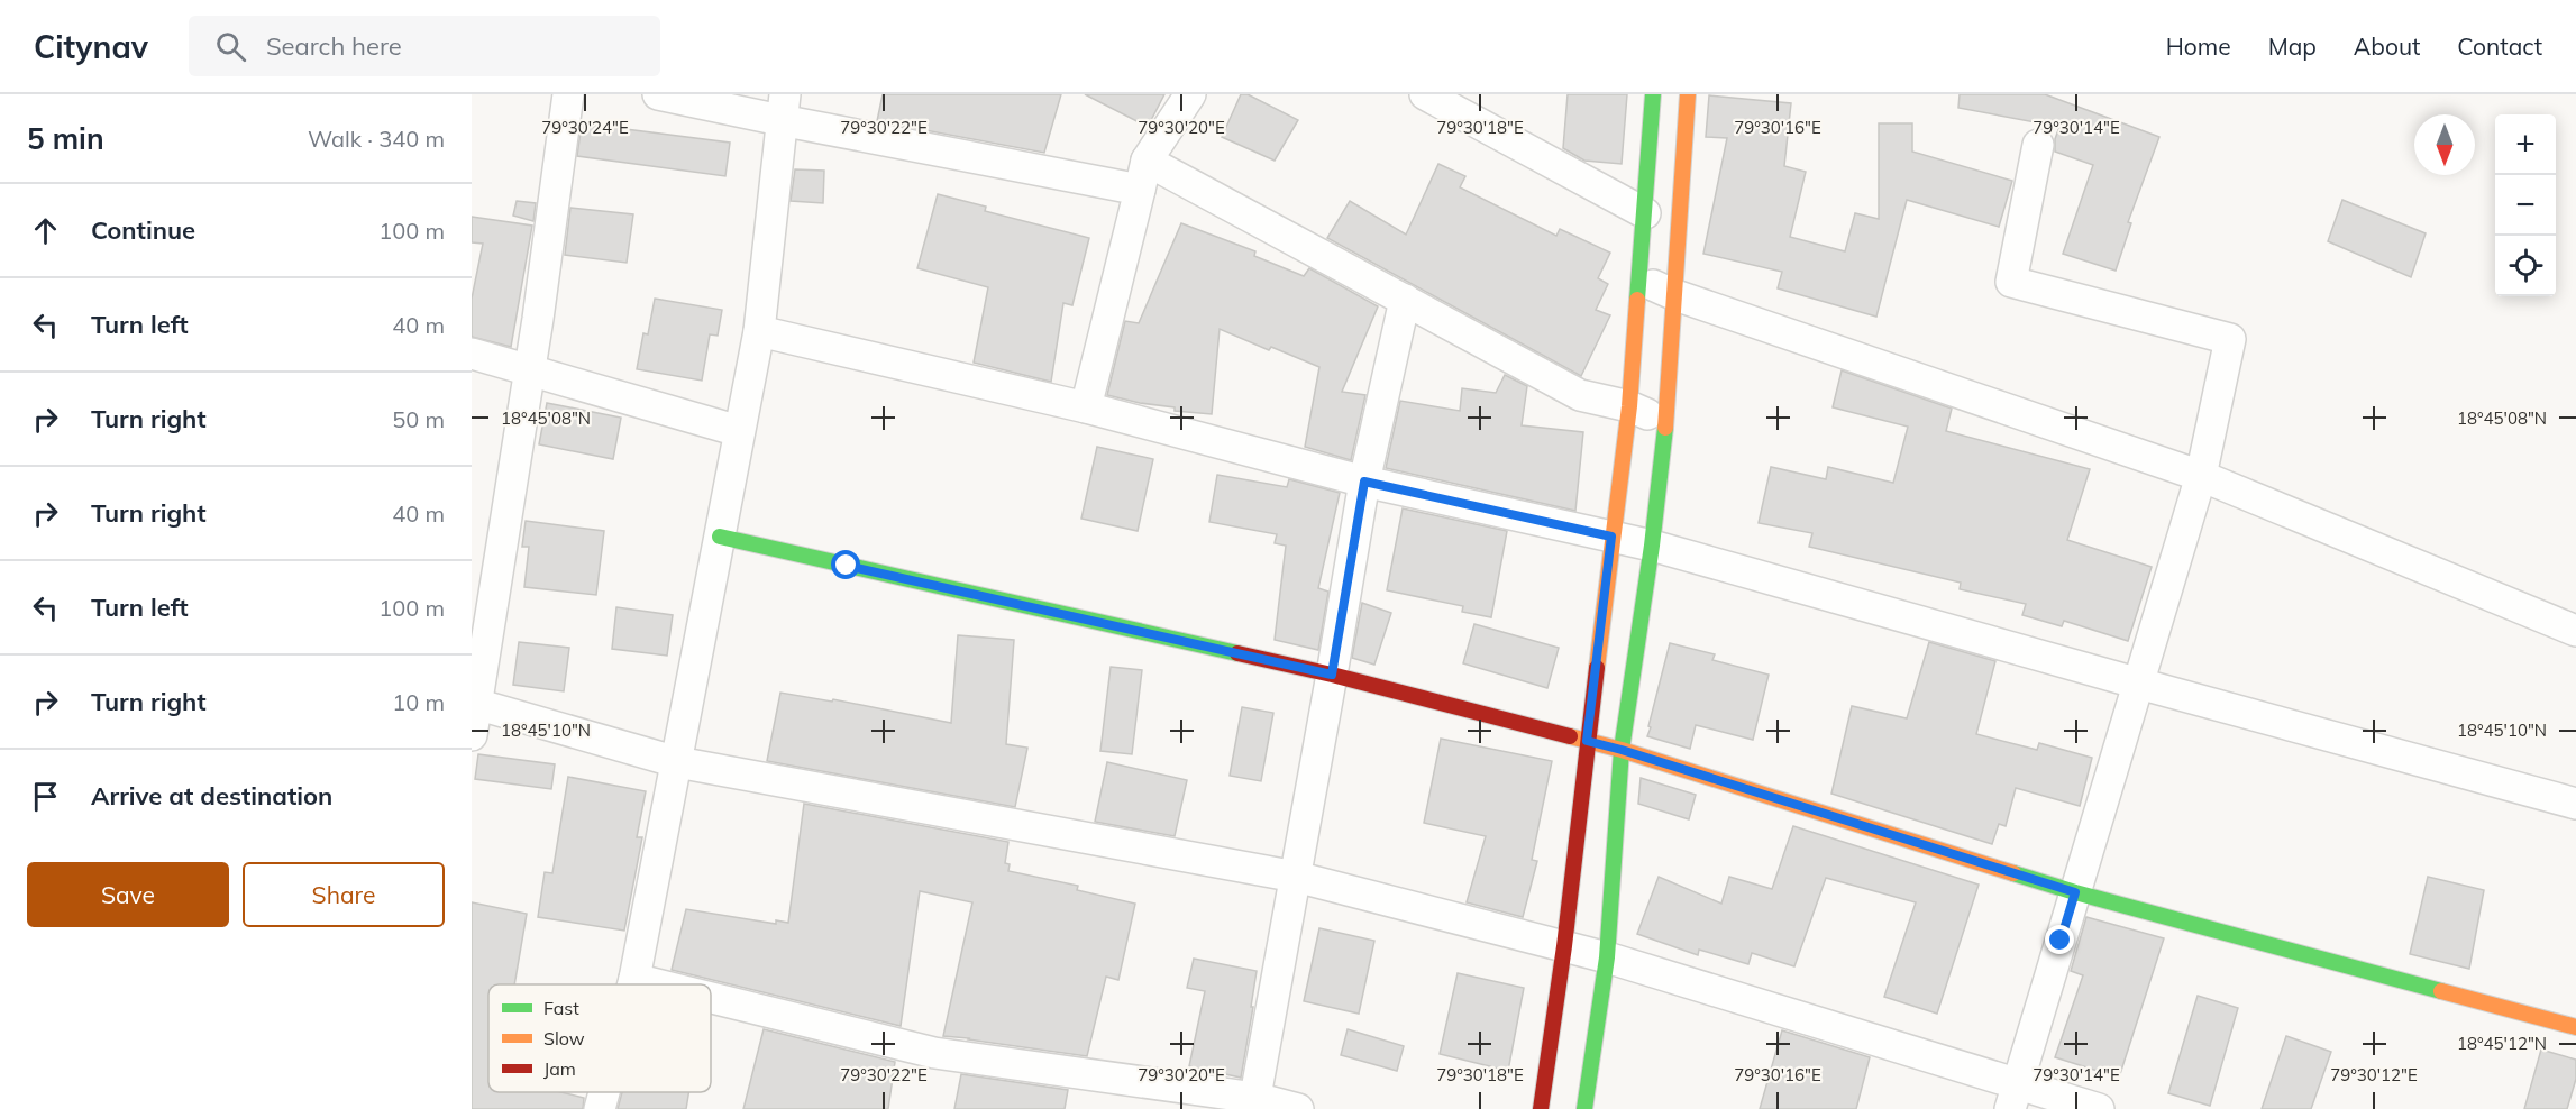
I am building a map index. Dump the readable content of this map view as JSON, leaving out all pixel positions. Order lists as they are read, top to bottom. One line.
{"legend":["Fast","Slow","Jam"],"north":"bottom","page":{"header":"Citynav","search":"Search here","nav":["Home","Map","About","Contact"],"heading":["5 min","Walk · 340 m"],"map_buttons":["+","−"],"list":[["Continue","100 m"],["Turn left","40 m"],["Turn right","50 m"],["Turn right","40 m"],["Turn left","100 m"],["Turn right","10 m"],"Arrive at destination"],"buttons":["Save","Share"]},"coordinates":["79°30'24\"E","79°30'22\"E","79°30'20\"E","79°30'18\"E","79°30'16\"E","79°30'14\"E","18°45'08\"N","18°45'10\"N","18°45'12\"N","79°30'12\"E"]}
